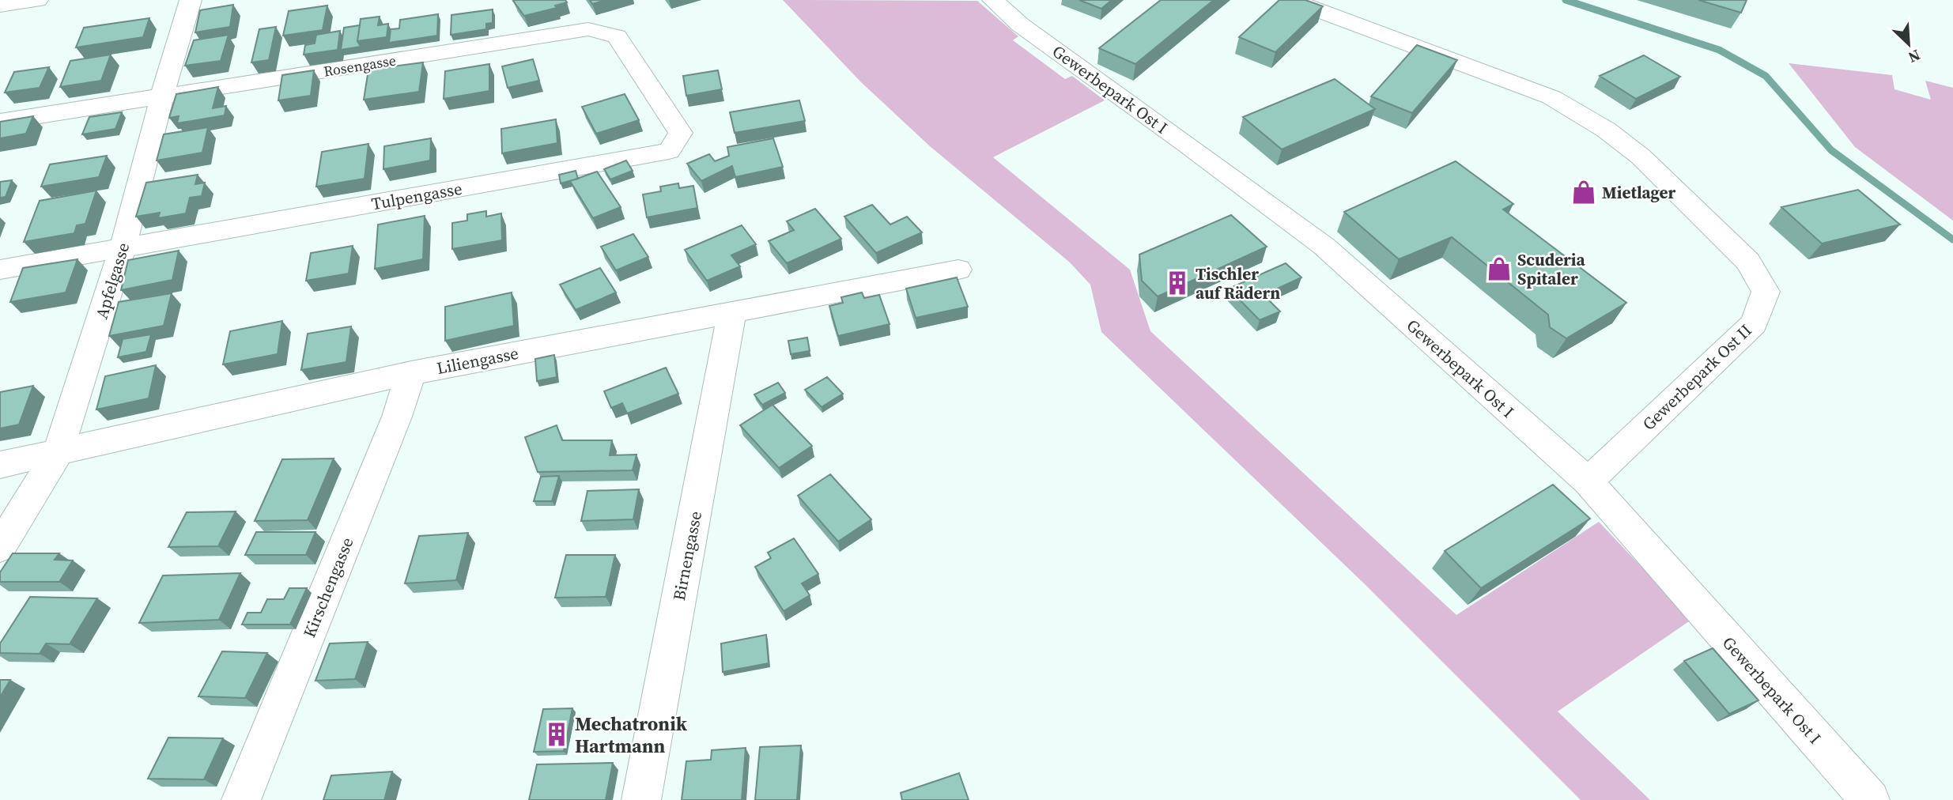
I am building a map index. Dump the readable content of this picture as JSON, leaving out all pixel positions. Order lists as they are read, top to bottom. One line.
{"streets":{"street":["Rosengasse","Gewerbepark Ost I","Tulpengasse","Apfelgasse","Liliengasse","Gewerbepark Ost II","Birnengasse","Kirschengasse"]},"crossings":[["Rosengasse","Tulpengasse"],["Rosengasse","Apfelgasse"],["Gewerbepark Ost I","Gewerbepark Ost II"],["Tulpengasse","Apfelgasse"],["Apfelgasse","Liliengasse"],["Liliengasse","Birnengasse"],["Liliengasse","Kirschengasse"]],"places":{"shop":["Mietlager","Scuderia Spitaler"],"building":["Tischler auf Rädern","Mechatronik Hartmann"]},"north":"bottom right"}
